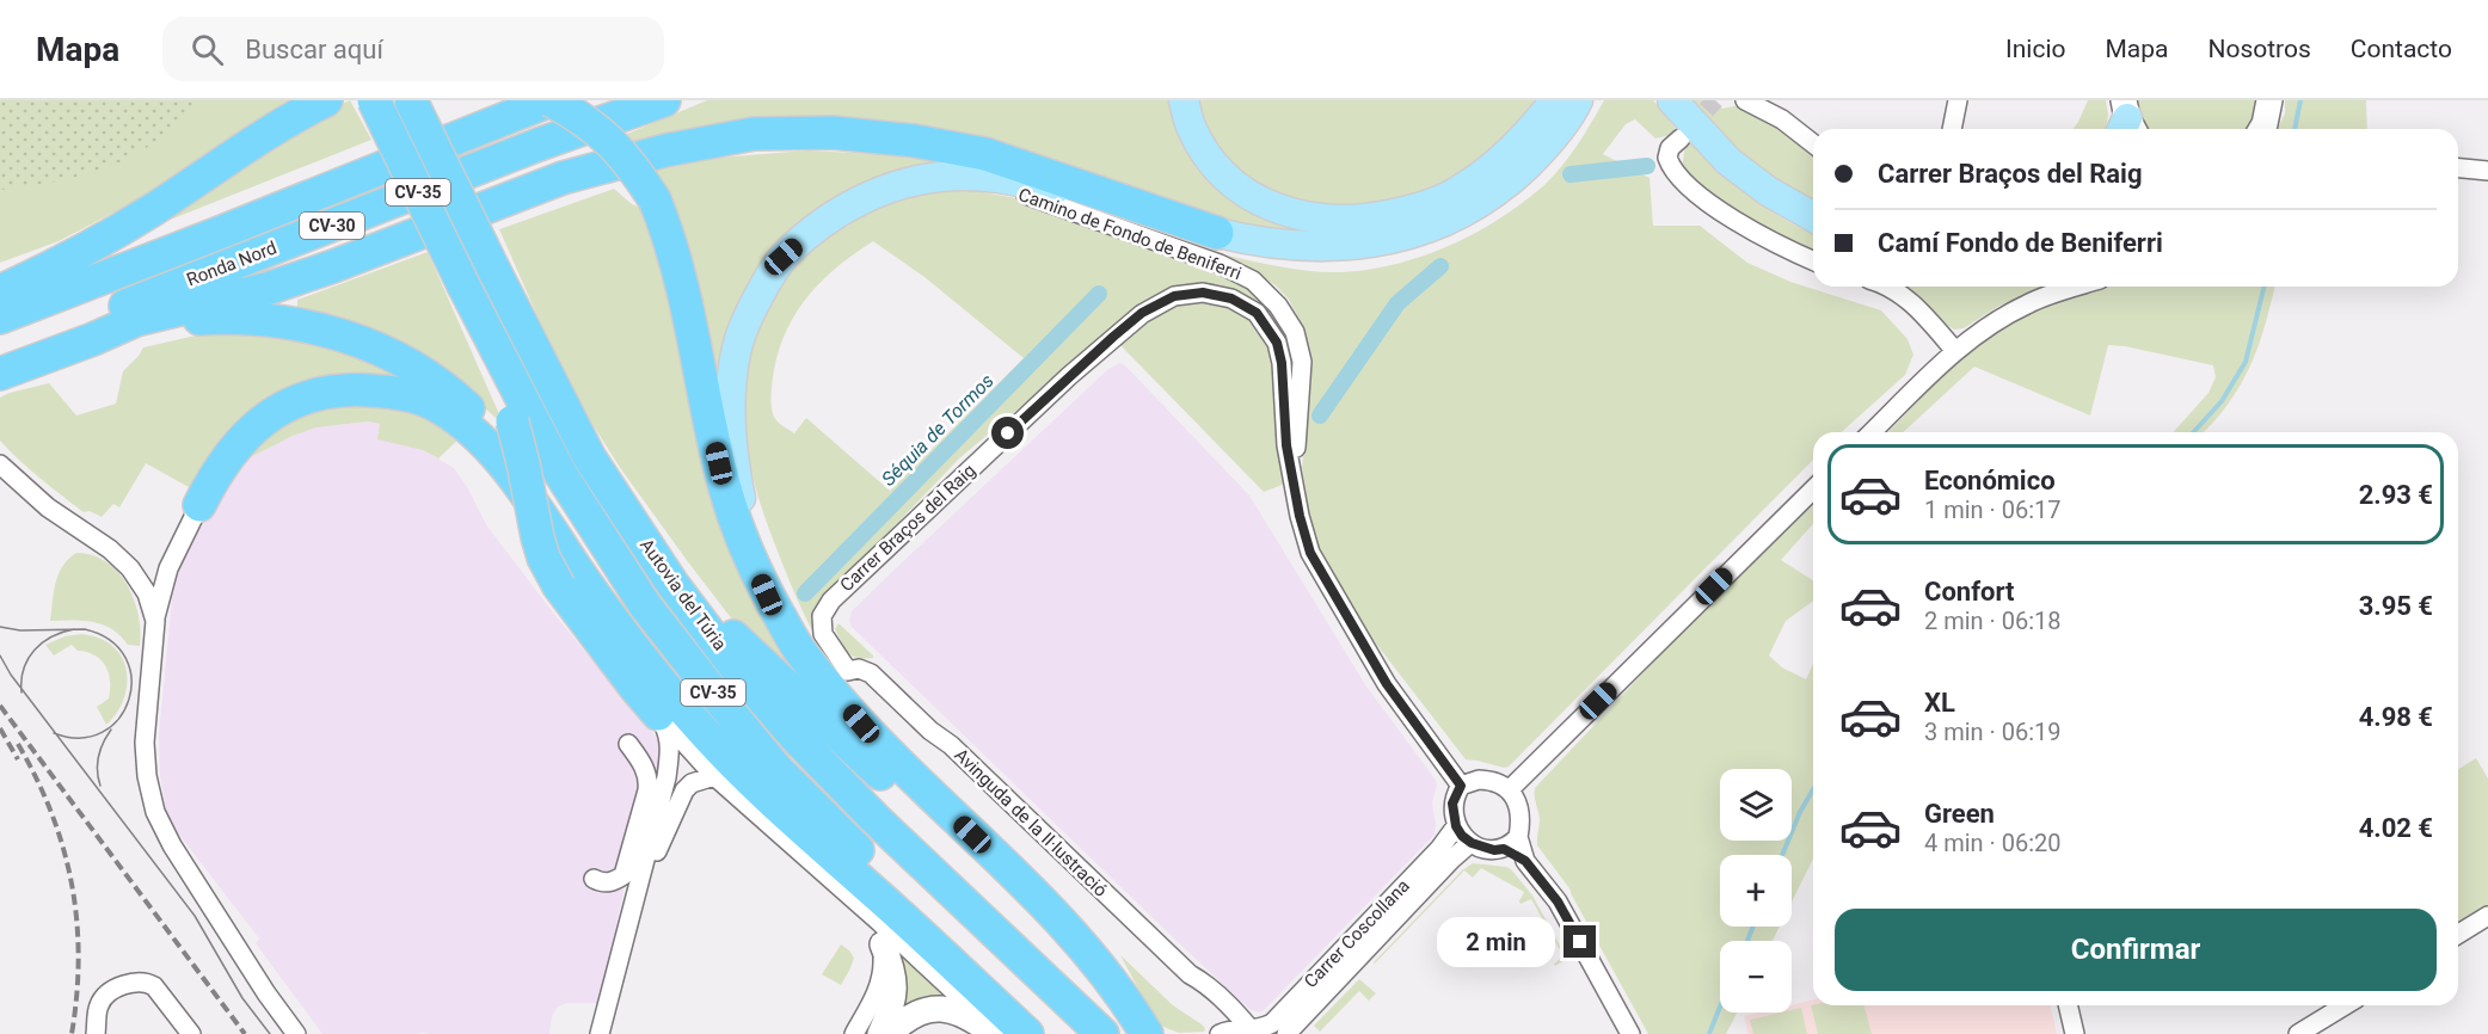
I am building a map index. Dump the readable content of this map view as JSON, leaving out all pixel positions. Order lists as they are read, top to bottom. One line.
{"streets":{"highway":["CV-35","CV-30","Ronda Nord","Autovia del Túria"],"street":["Camino de Fondo de Beniferri","Carrer Braços del Raig","Avinguda de la Il·lustració","Carrer Coscollana"]},"crossings":[["Camino de Fondo de Beniferri","Carrer Braços del Raig"],["Camino de Fondo de Beniferri","Carrer Coscollana"],["Carrer Braços del Raig","Avinguda de la Il·lustració"],["Avinguda de la Il·lustració","Carrer Coscollana"]],"water":["Séquia de Tormos"],"page":{"header":"Mapa","search":"Buscar aquí","nav":["Inicio","Mapa","Nosotros","Contacto"],"banner":["Carrer Braços del Raig","Camí Fondo de Beniferri"],"list":[{"name":"Económico","note":"1 min · 06:17","value":"2.93 €"},{"name":"Confort","note":"2 min · 06:18","value":"3.95 €"},{"name":"XL","note":"3 min · 06:19","value":"4.98 €"},{"name":"Green","note":"4 min · 06:20","value":"4.02 €"}],"map_buttons":["+","−"],"buttons":"Confirmar","bubble":"2 min"}}
